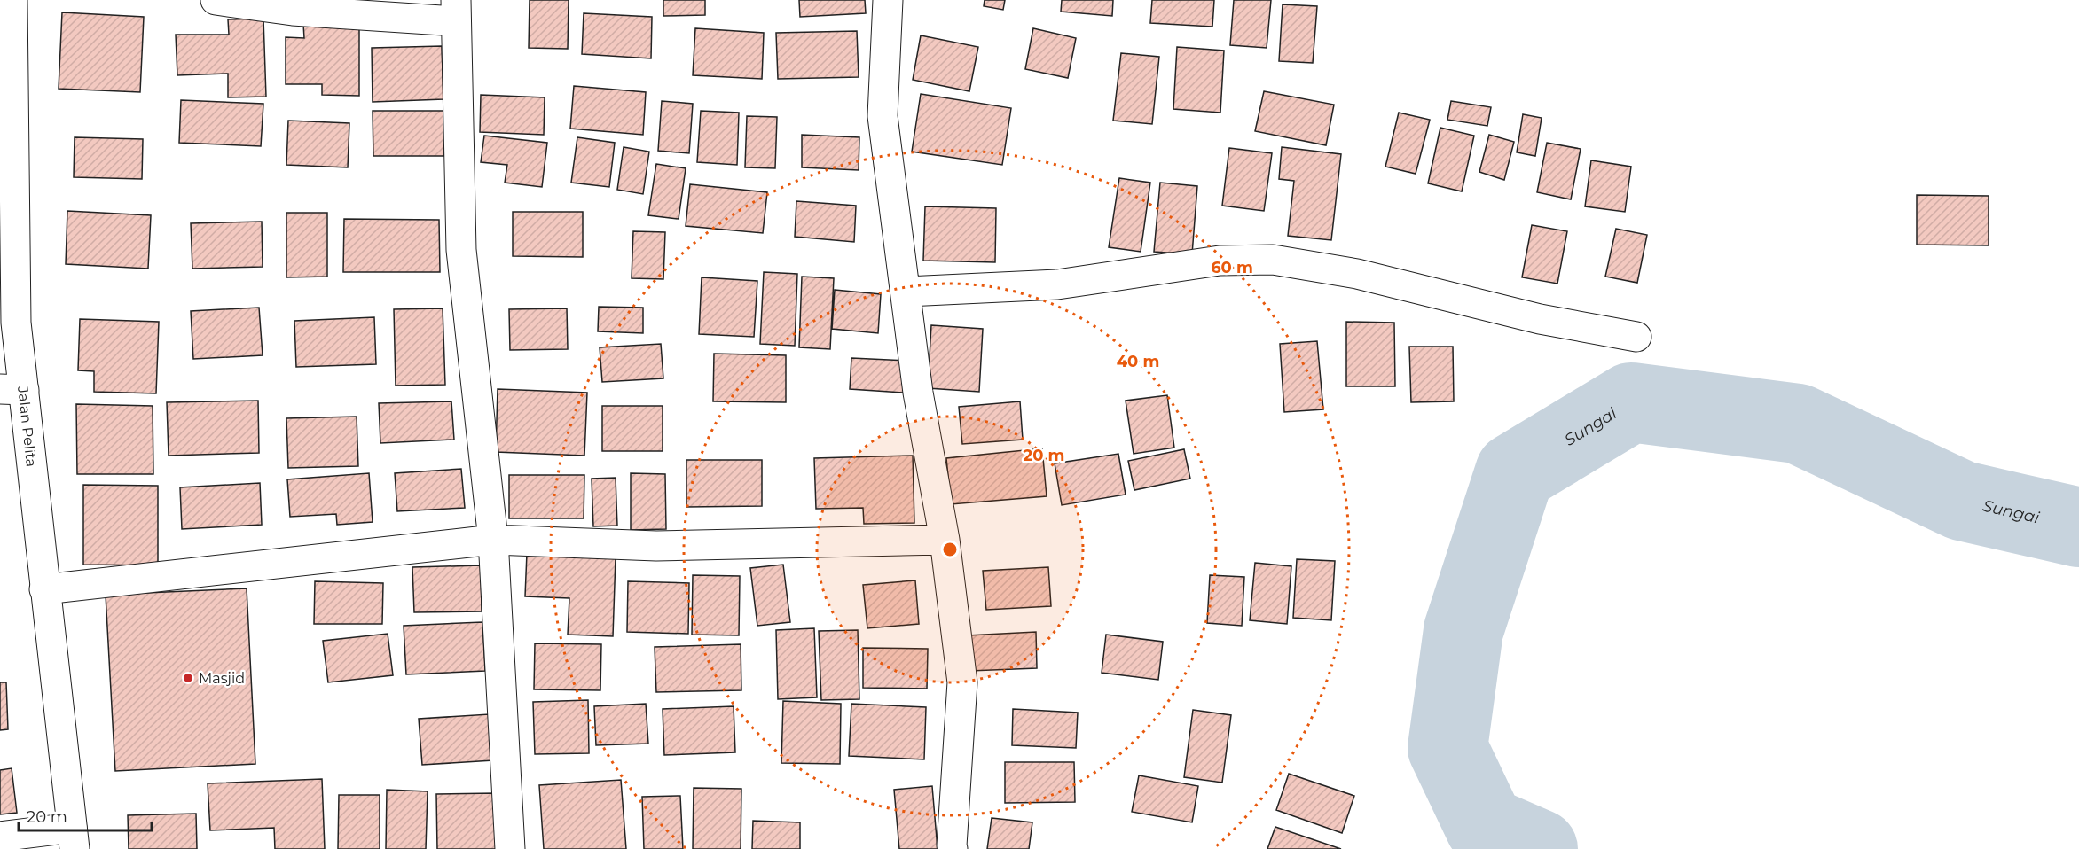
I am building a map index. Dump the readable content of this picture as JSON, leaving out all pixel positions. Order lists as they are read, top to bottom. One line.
{"streets":{"main road":["Jalan Pelita"]},"water":["Sungai"],"places":["Masjid"],"scale_bar":"20 m","rings":["60 m","40 m","20 m"]}
